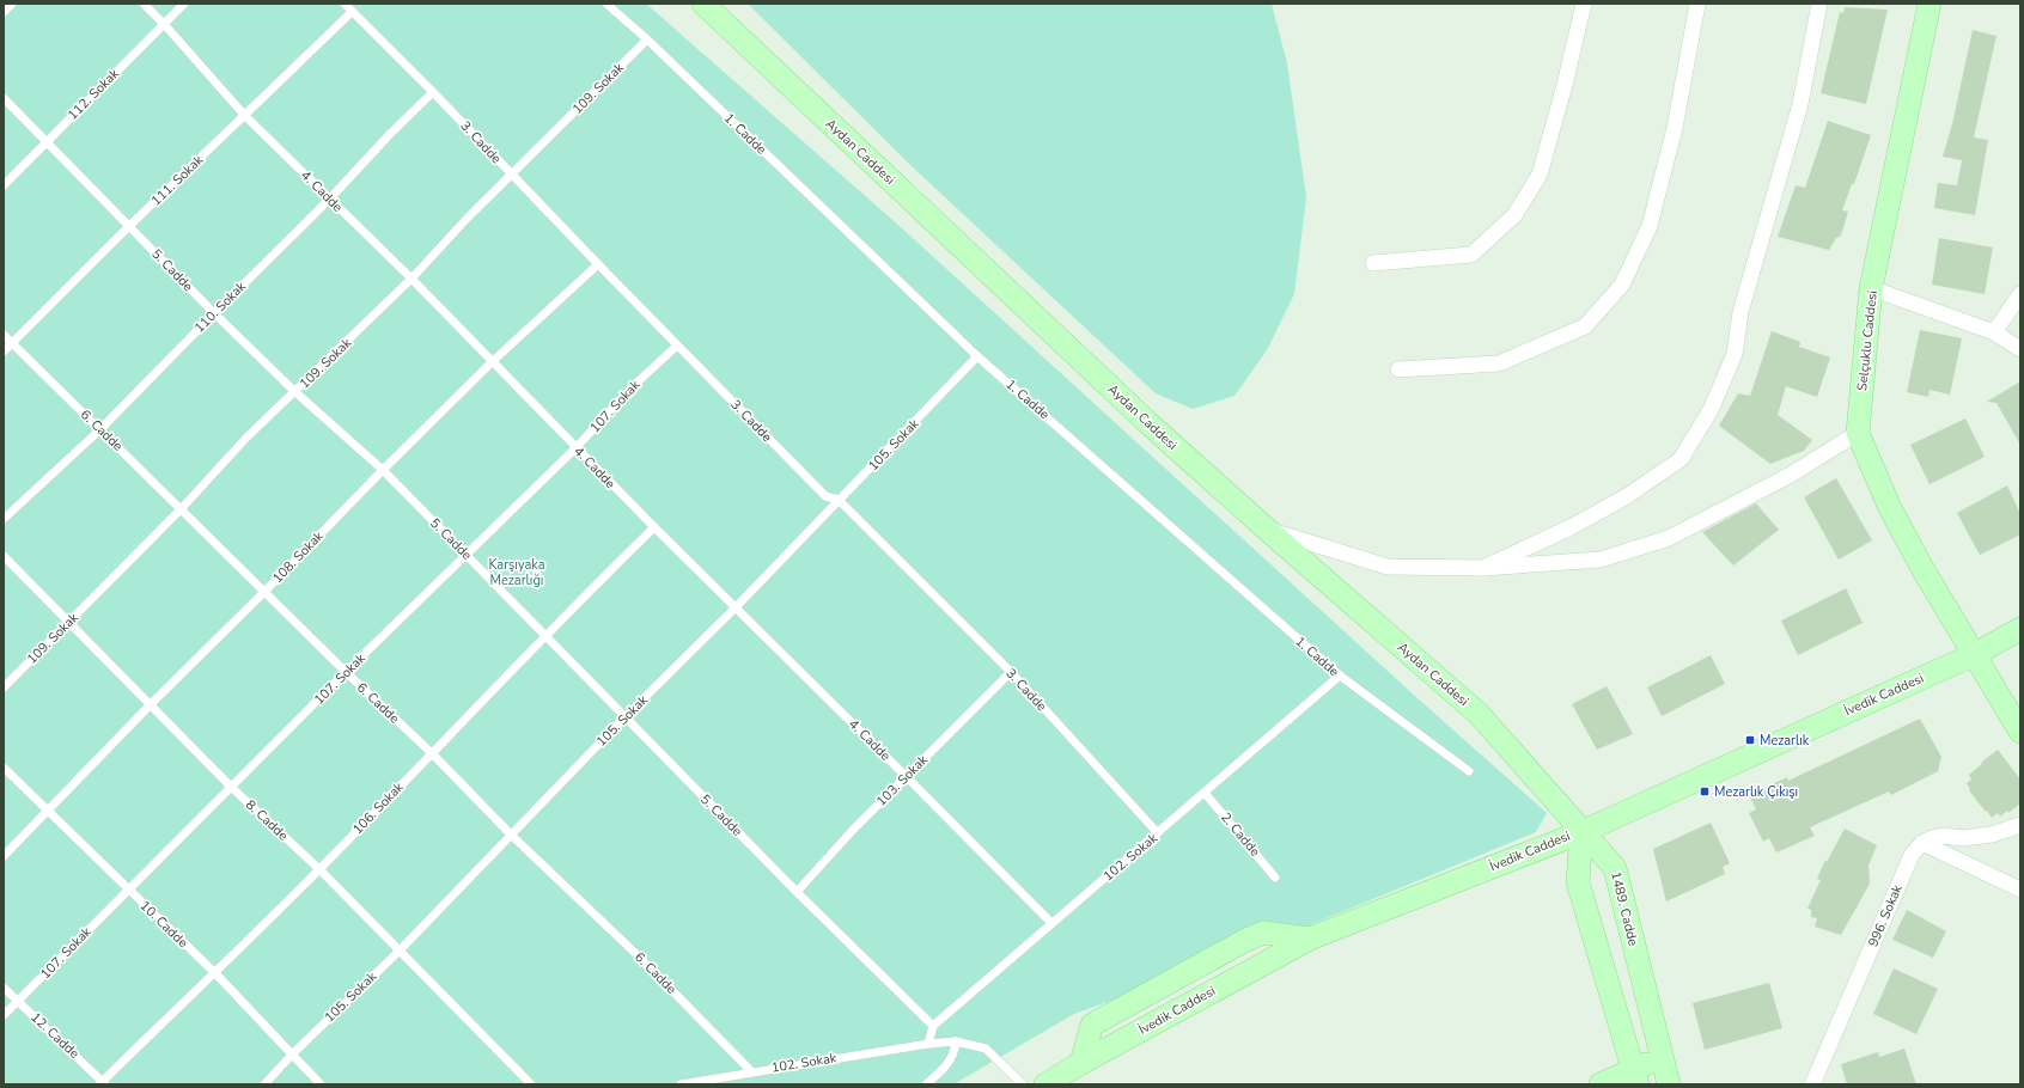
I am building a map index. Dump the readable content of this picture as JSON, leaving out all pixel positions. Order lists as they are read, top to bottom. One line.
{"streets":{"street":["Aydan Caddesi","Selçuklu Caddesi","İvedik Caddesi","1489. Cadde","996. Sokak"],"lane":["109. Sokak","112. Sokak","1. Cadde","3. Cadde","111. Sokak","4. Cadde","5. Cadde","110. Sokak","107. Sokak","6. Cadde","105. Sokak","108. Sokak","103. Sokak","106. Sokak","8. Cadde","2. Cadde","102. Sokak","10. Cadde","12. Cadde"]},"crossings":[["109. Sokak","1. Cadde"],["109. Sokak","3. Cadde"],["109. Sokak","4. Cadde"],["109. Sokak","5. Cadde"],["109. Sokak","6. Cadde"],["109. Sokak","8. Cadde"],["112. Sokak","4. Cadde"],["112. Sokak","5. Cadde"],["1. Cadde","105. Sokak"],["1. Cadde","102. Sokak"],["3. Cadde","111. Sokak"],["3. Cadde","110. Sokak"],["3. Cadde","107. Sokak"],["3. Cadde","105. Sokak"],["3. Cadde","108. Sokak"],["3. Cadde","103. Sokak"],["3. Cadde","102. Sokak"],["Aydan Caddesi","İvedik Caddesi"],["Aydan Caddesi","1489. Cadde"],["111. Sokak","4. Cadde"],["111. Sokak","5. Cadde"],["111. Sokak","6. Cadde"],["4. Cadde","110. Sokak"],["4. Cadde","107. Sokak"],["4. Cadde","105. Sokak"],["4. Cadde","108. Sokak"],["4. Cadde","103. Sokak"],["4. Cadde","106. Sokak"],["4. Cadde","102. Sokak"],["5. Cadde","110. Sokak"],["5. Cadde","107. Sokak"],["5. Cadde","105. Sokak"],["5. Cadde","108. Sokak"],["5. Cadde","103. Sokak"],["5. Cadde","106. Sokak"],["5. Cadde","102. Sokak"],["110. Sokak","6. Cadde"],["Selçuklu Caddesi","İvedik Caddesi"],["107. Sokak","6. Cadde"],["107. Sokak","8. Cadde"],["107. Sokak","10. Cadde"],["107. Sokak","12. Cadde"],["6. Cadde","105. Sokak"],["6. Cadde","108. Sokak"],["6. Cadde","106. Sokak"],["6. Cadde","102. Sokak"],["105. Sokak","8. Cadde"],["105. Sokak","10. Cadde"],["108. Sokak","8. Cadde"],["108. Sokak","10. Cadde"],["İvedik Caddesi","1489. Cadde"],["106. Sokak","8. Cadde"],["106. Sokak","10. Cadde"],["106. Sokak","12. Cadde"],["2. Cadde","102. Sokak"]],"parks":["Karşıyaka Mezarlığı"],"places":{"transit":["Mezarlık","Mezarlık Çıkışı"]}}
